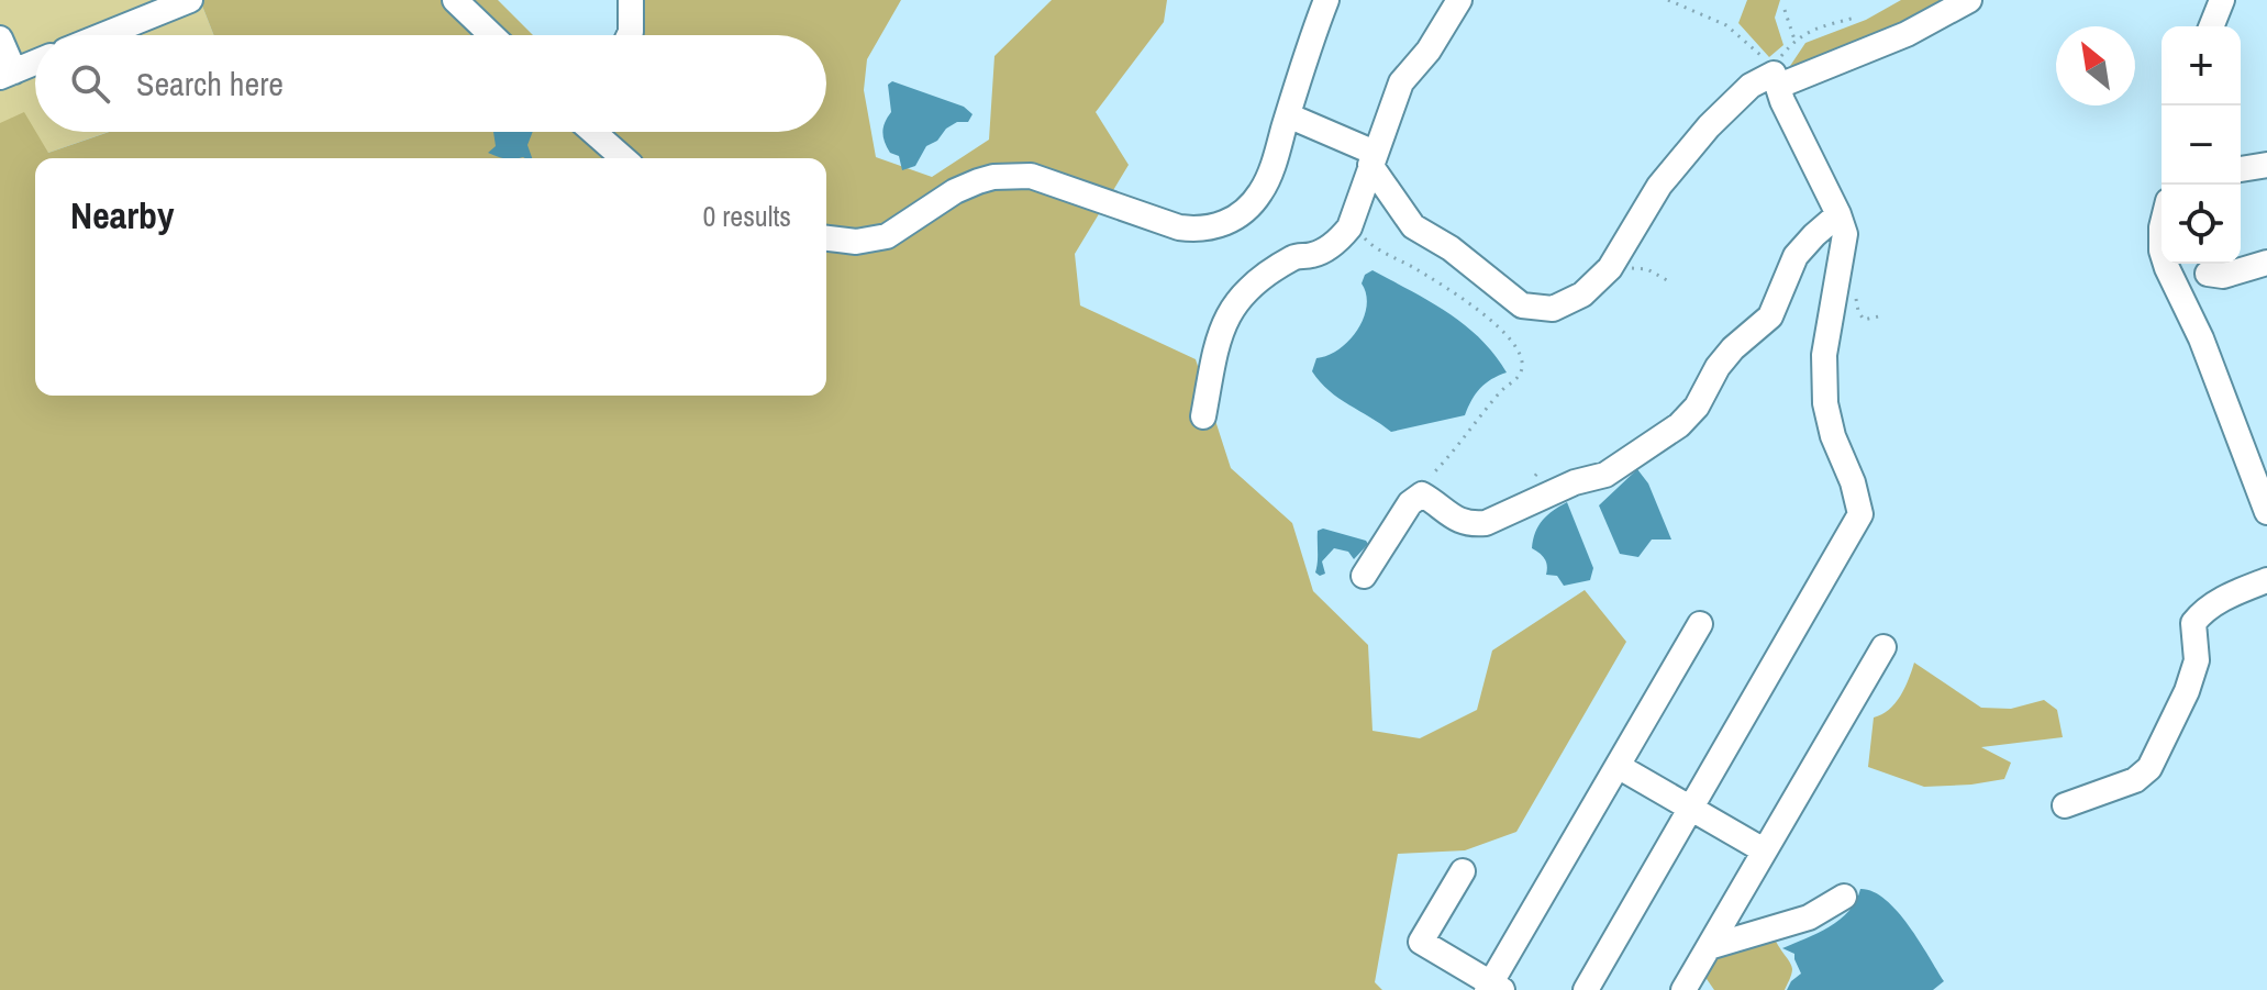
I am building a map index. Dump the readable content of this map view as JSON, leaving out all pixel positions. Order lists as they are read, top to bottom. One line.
{"north":"top left","page":{"map_buttons":["+","−"],"search":"Search here","heading":["Nearby","0 results"]}}
